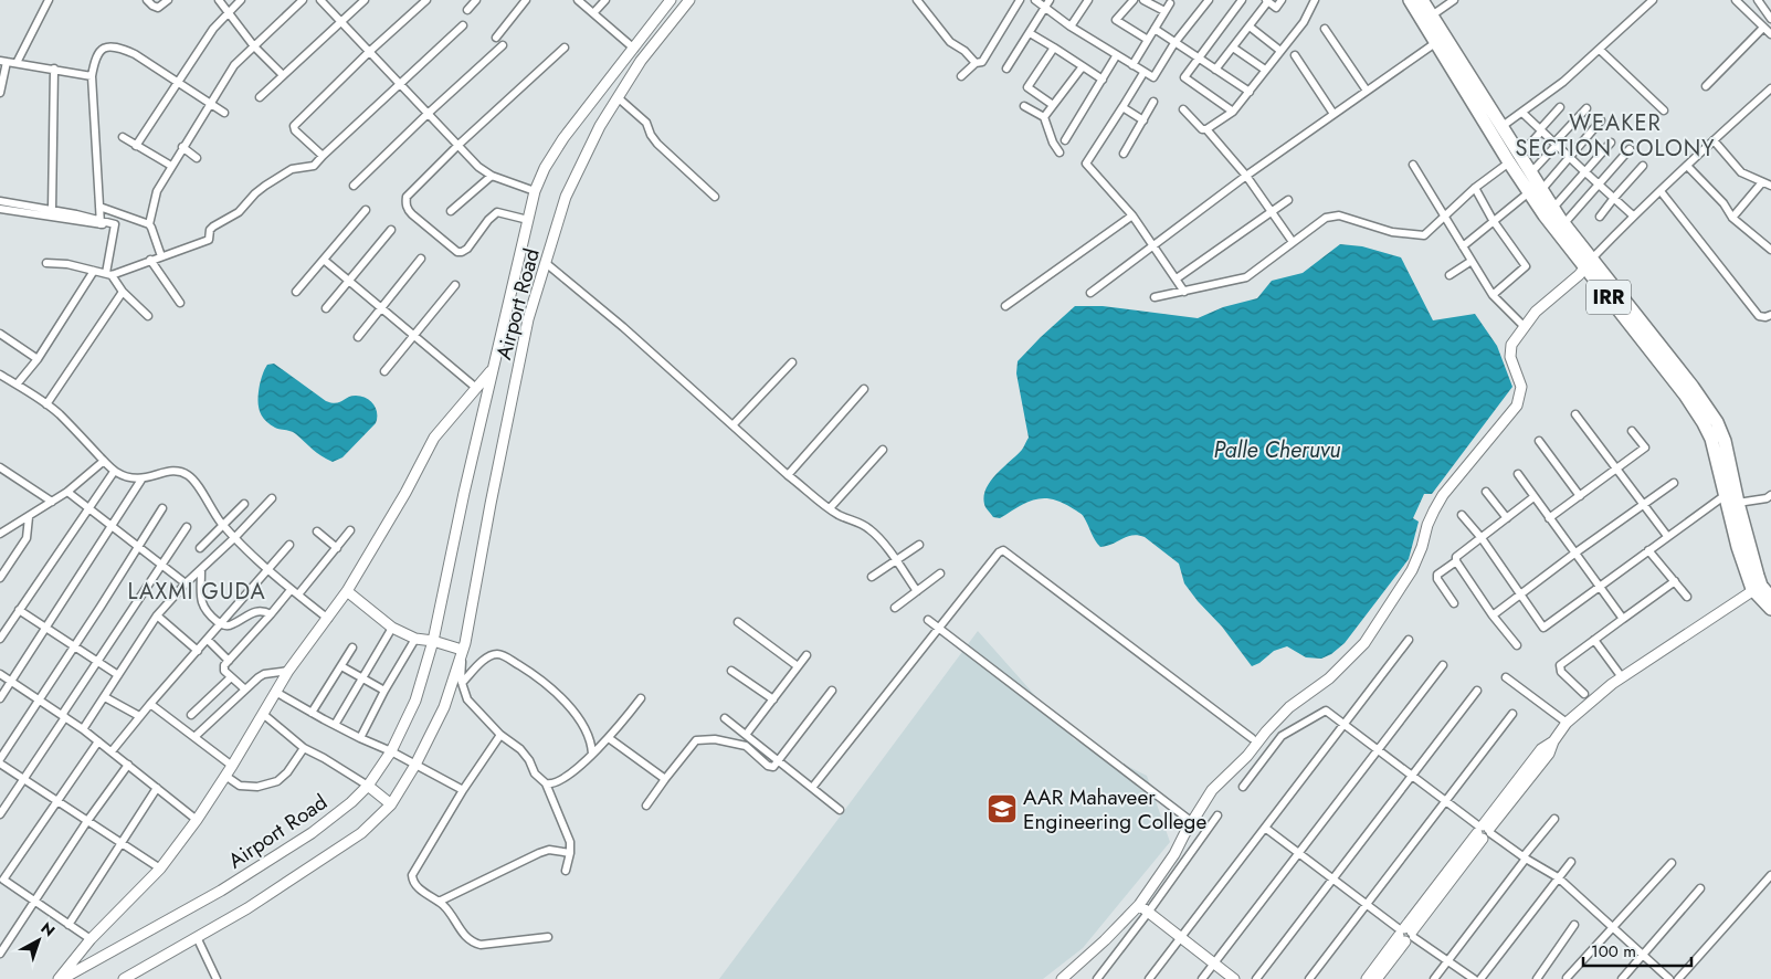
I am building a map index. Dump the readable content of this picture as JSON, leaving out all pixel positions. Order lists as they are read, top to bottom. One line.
{"streets":{"highway":["IRR"],"street":["Airport Road"]},"districts":["WEAKER SECTION COLONY","LAXMI GUDA"],"water":["Palle Cheruvu"],"places":{"school or university":["AAR Mahaveer Engineering College"]},"scale_bar":"100 m","north":"top right"}
